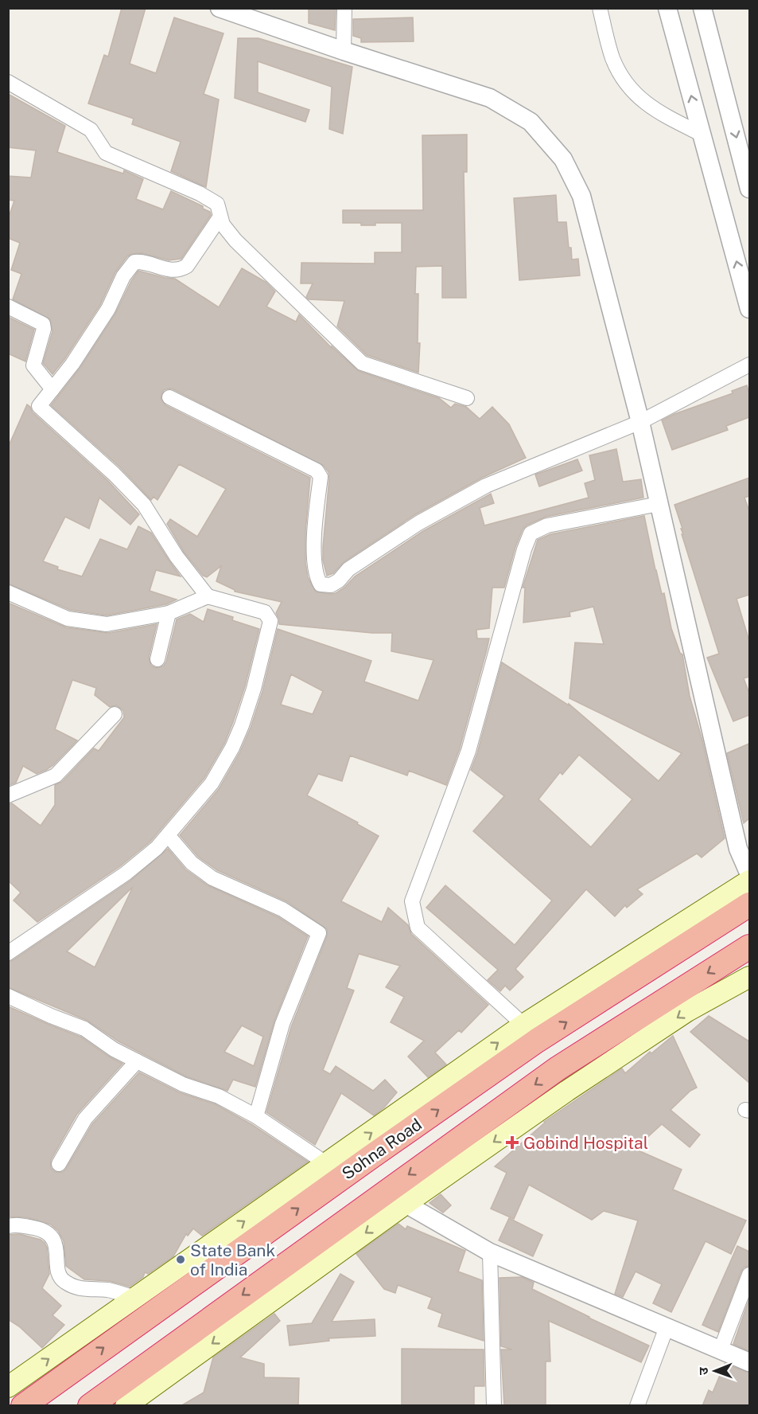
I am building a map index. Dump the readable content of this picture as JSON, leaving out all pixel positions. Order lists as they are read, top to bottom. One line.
{"streets":{"highway":["Sohna Road"]},"places":{"health":["Gobind Hospital"],"other":["State Bank of India"]},"north":"left"}
